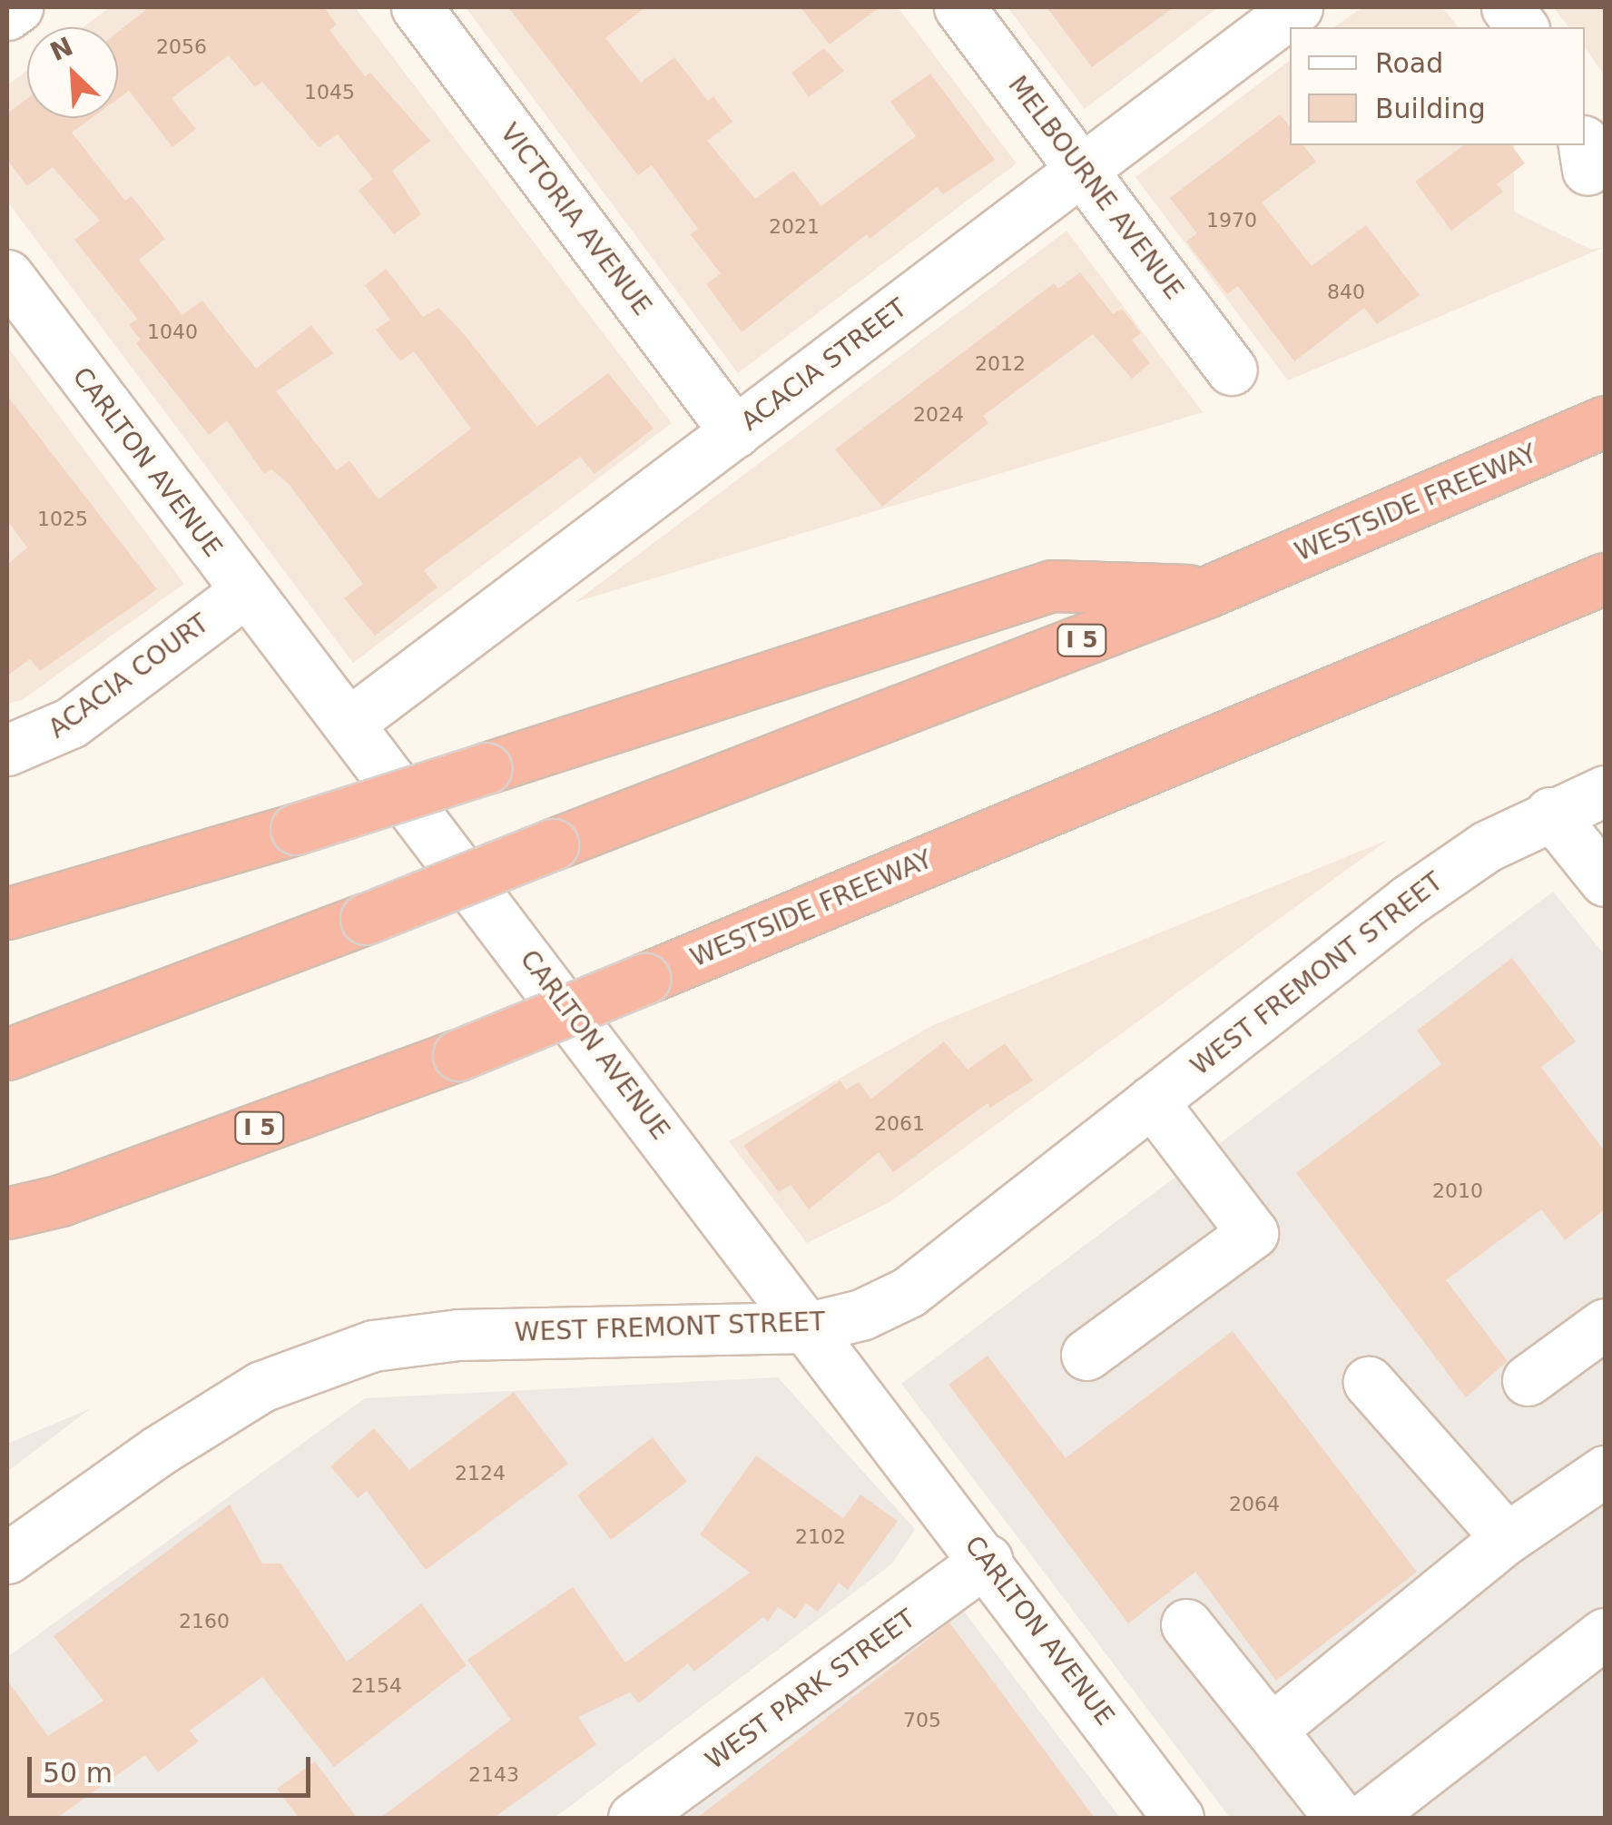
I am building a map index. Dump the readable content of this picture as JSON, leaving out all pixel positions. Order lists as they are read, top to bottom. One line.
{"streets":{"highway":["WESTSIDE FREEWAY","I 5"],"street":["MELBOURNE AVENUE","VICTORIA AVENUE","ACACIA STREET","CARLTON AVENUE","ACACIA COURT","WEST FREMONT STREET","WEST PARK STREET"]},"crossings":[["MELBOURNE AVENUE","ACACIA STREET"],["VICTORIA AVENUE","ACACIA STREET"],["ACACIA STREET","CARLTON AVENUE"],["CARLTON AVENUE","ACACIA COURT"],["CARLTON AVENUE","WEST FREMONT STREET"],["CARLTON AVENUE","WEST PARK STREET"]],"house_numbers":["2056","1045","1970","2021","840","1040","2012","2024","1025","2061","2010","2124","2064","2102","2160","2154","705","2143"],"legend":["Road","Building"],"scale_bar":"50 m","north":"top left"}
